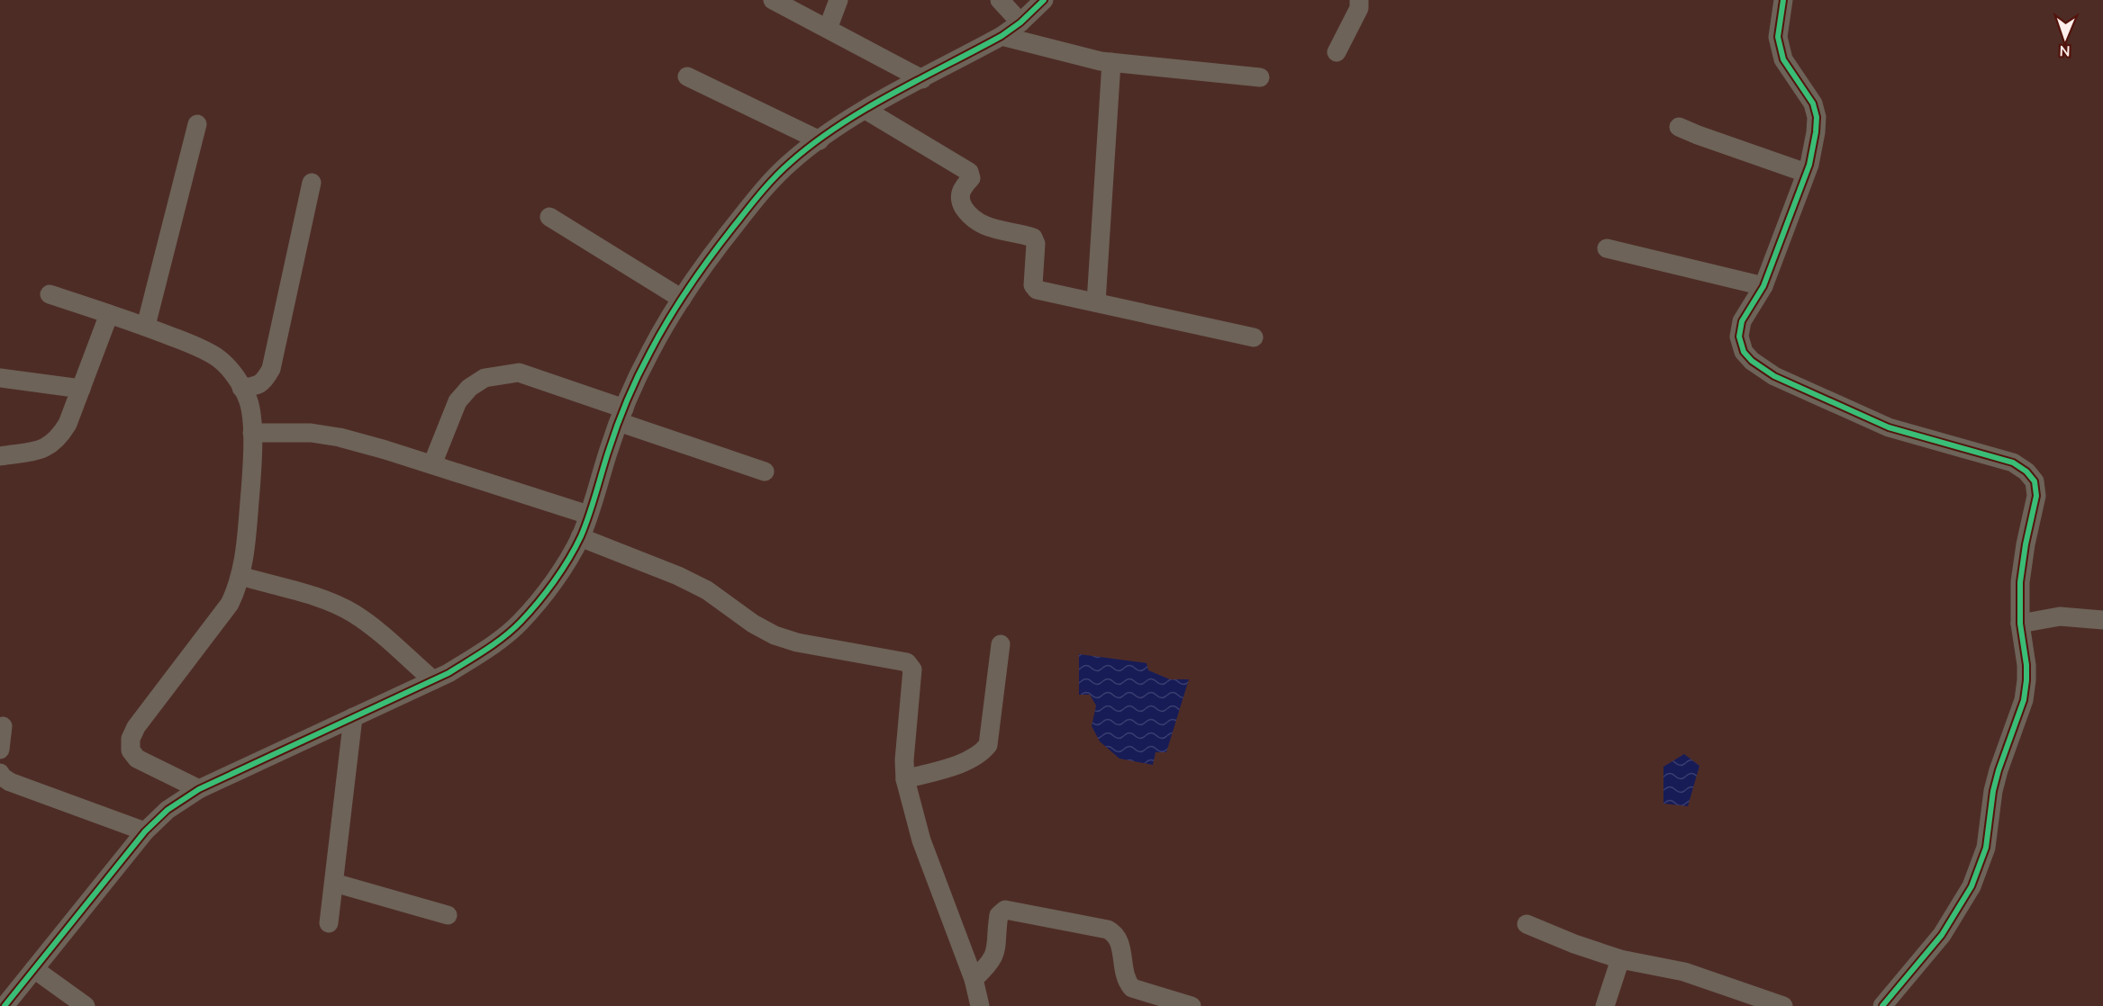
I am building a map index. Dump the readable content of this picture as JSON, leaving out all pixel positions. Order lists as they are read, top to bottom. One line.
{"north":"bottom"}
